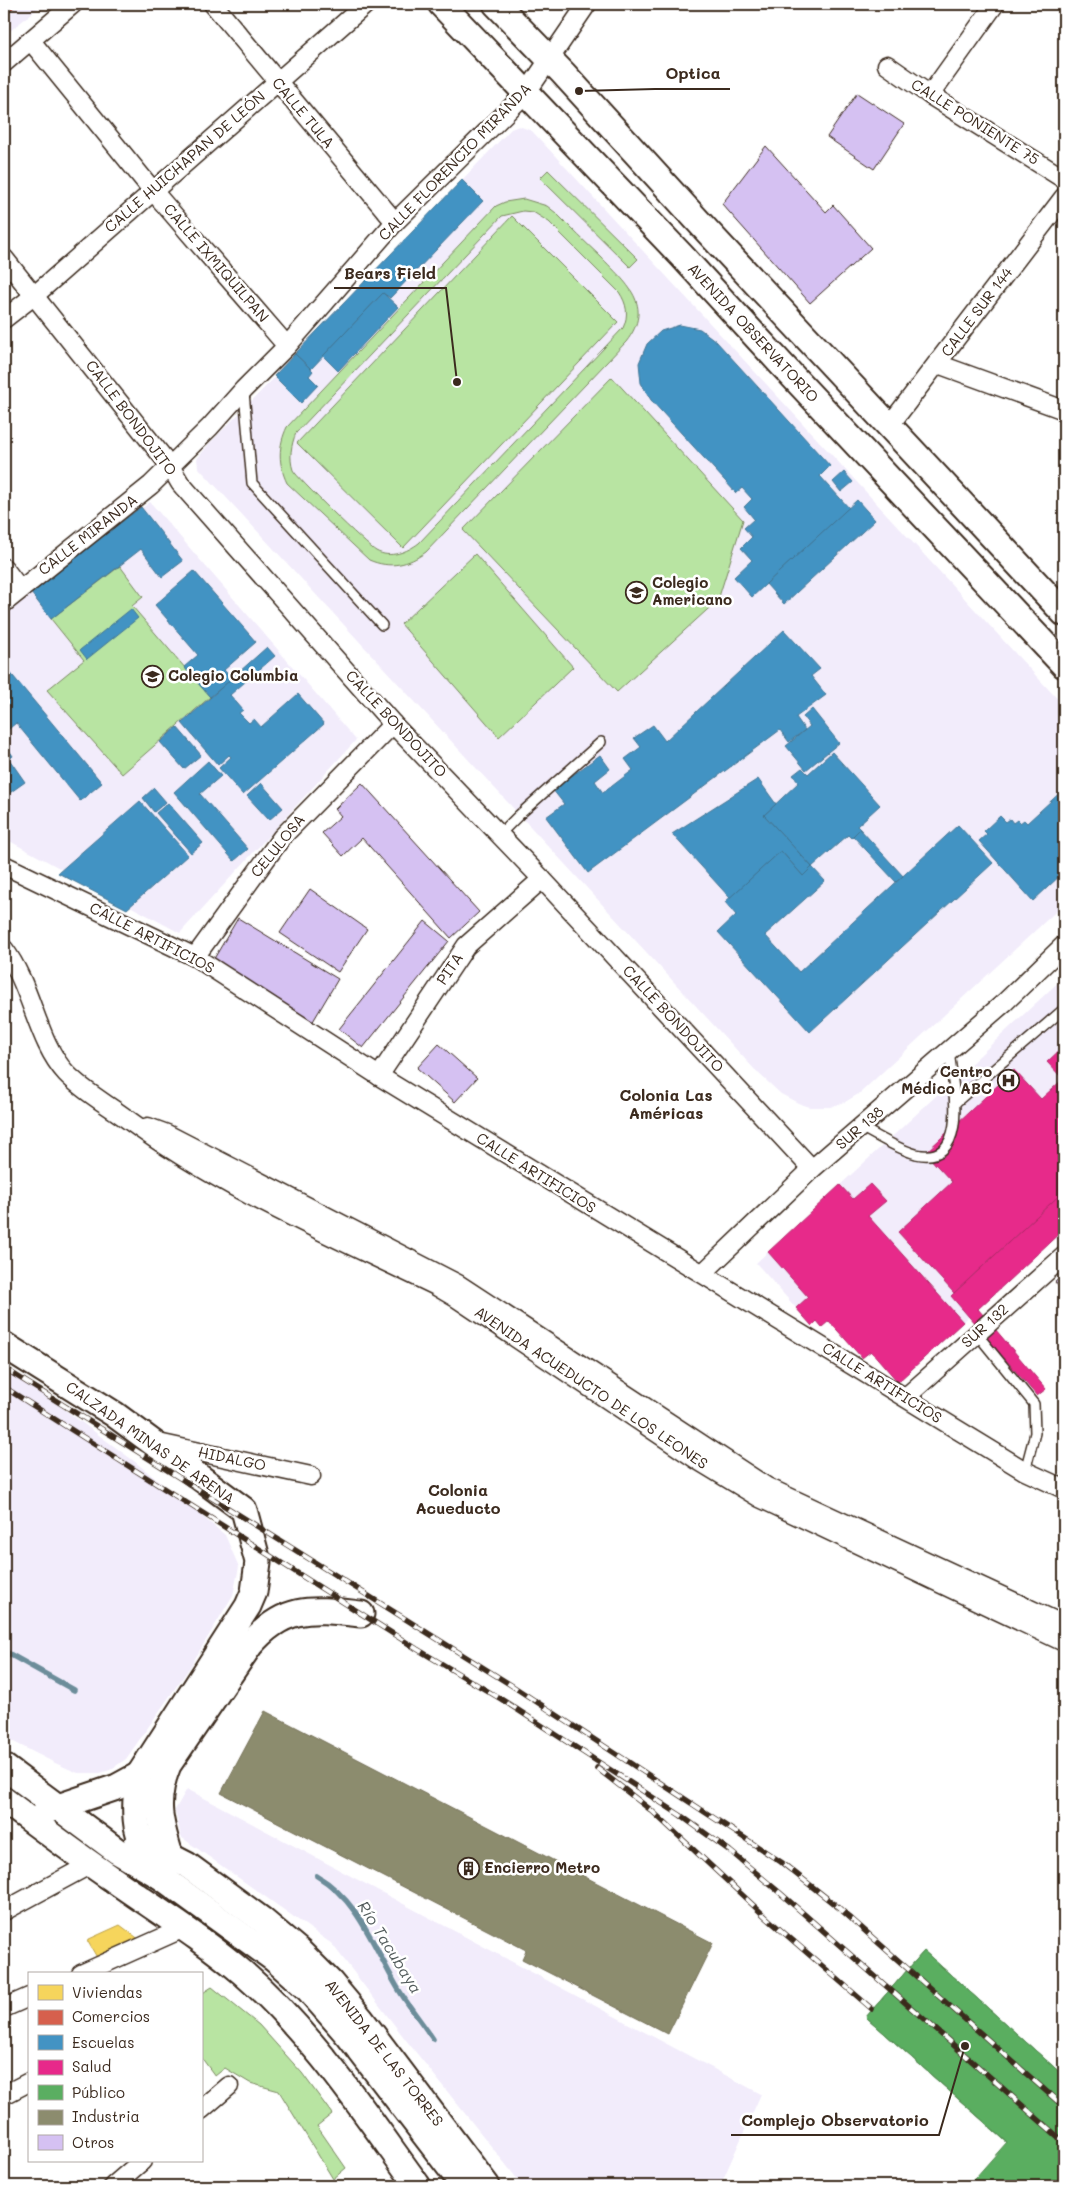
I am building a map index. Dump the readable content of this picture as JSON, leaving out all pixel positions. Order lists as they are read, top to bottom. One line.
{"streets":{"street":["CALLE TULA","CALLE PONIENTE 75","CALLE HUICHAPAN DE LEÓN","CALLE FLORENCIO MIRANDA","CALLE IXMIQUILPAN","CALLE SUR 144","AVENIDA OBSERVATORIO","CALLE BONDOJITO","CALLE MIRANDA","CELULOSA","CALLE ARTIFICIOS","PITA","SUR 138","SUR 132","AVENIDA ACUEDUCTO DE LOS LEONES","CALZADA MINAS DE ARENA","HIDALGO","AVENIDA DE LAS TORRES"]},"crossings":[["CALLE TULA","CALLE HUICHAPAN DE LEÓN"],["CALLE TULA","CALLE FLORENCIO MIRANDA"],["CALLE HUICHAPAN DE LEÓN","CALLE IXMIQUILPAN"],["CALLE HUICHAPAN DE LEÓN","CALLE BONDOJITO"],["CALLE FLORENCIO MIRANDA","CALLE IXMIQUILPAN"],["CALLE FLORENCIO MIRANDA","AVENIDA OBSERVATORIO"],["CALLE FLORENCIO MIRANDA","CALLE BONDOJITO"],["CALLE FLORENCIO MIRANDA","CALLE MIRANDA"],["CALLE BONDOJITO","CALLE MIRANDA"],["CALLE BONDOJITO","CELULOSA"],["CALLE BONDOJITO","PITA"],["CALLE BONDOJITO","SUR 138"],["CELULOSA","CALLE ARTIFICIOS"],["CALLE ARTIFICIOS","PITA"],["CALLE ARTIFICIOS","SUR 138"],["CALLE ARTIFICIOS","SUR 132"],["CALZADA MINAS DE ARENA","HIDALGO"]],"districts":["Colonia Las Américas","Colonia Acueducto"],"water":["Río Tacubaya"],"places":{"other":["Optica","Bears Field","Complejo Observatorio"],"school or university":["Colegio Americano","Colegio Columbia"],"hospital":["Centro Médico ABC"],"building":["Encierro Metro"]},"legend":["Viviendas","Comercios","Escuelas","Salud","Público","Industria","Otros"]}
